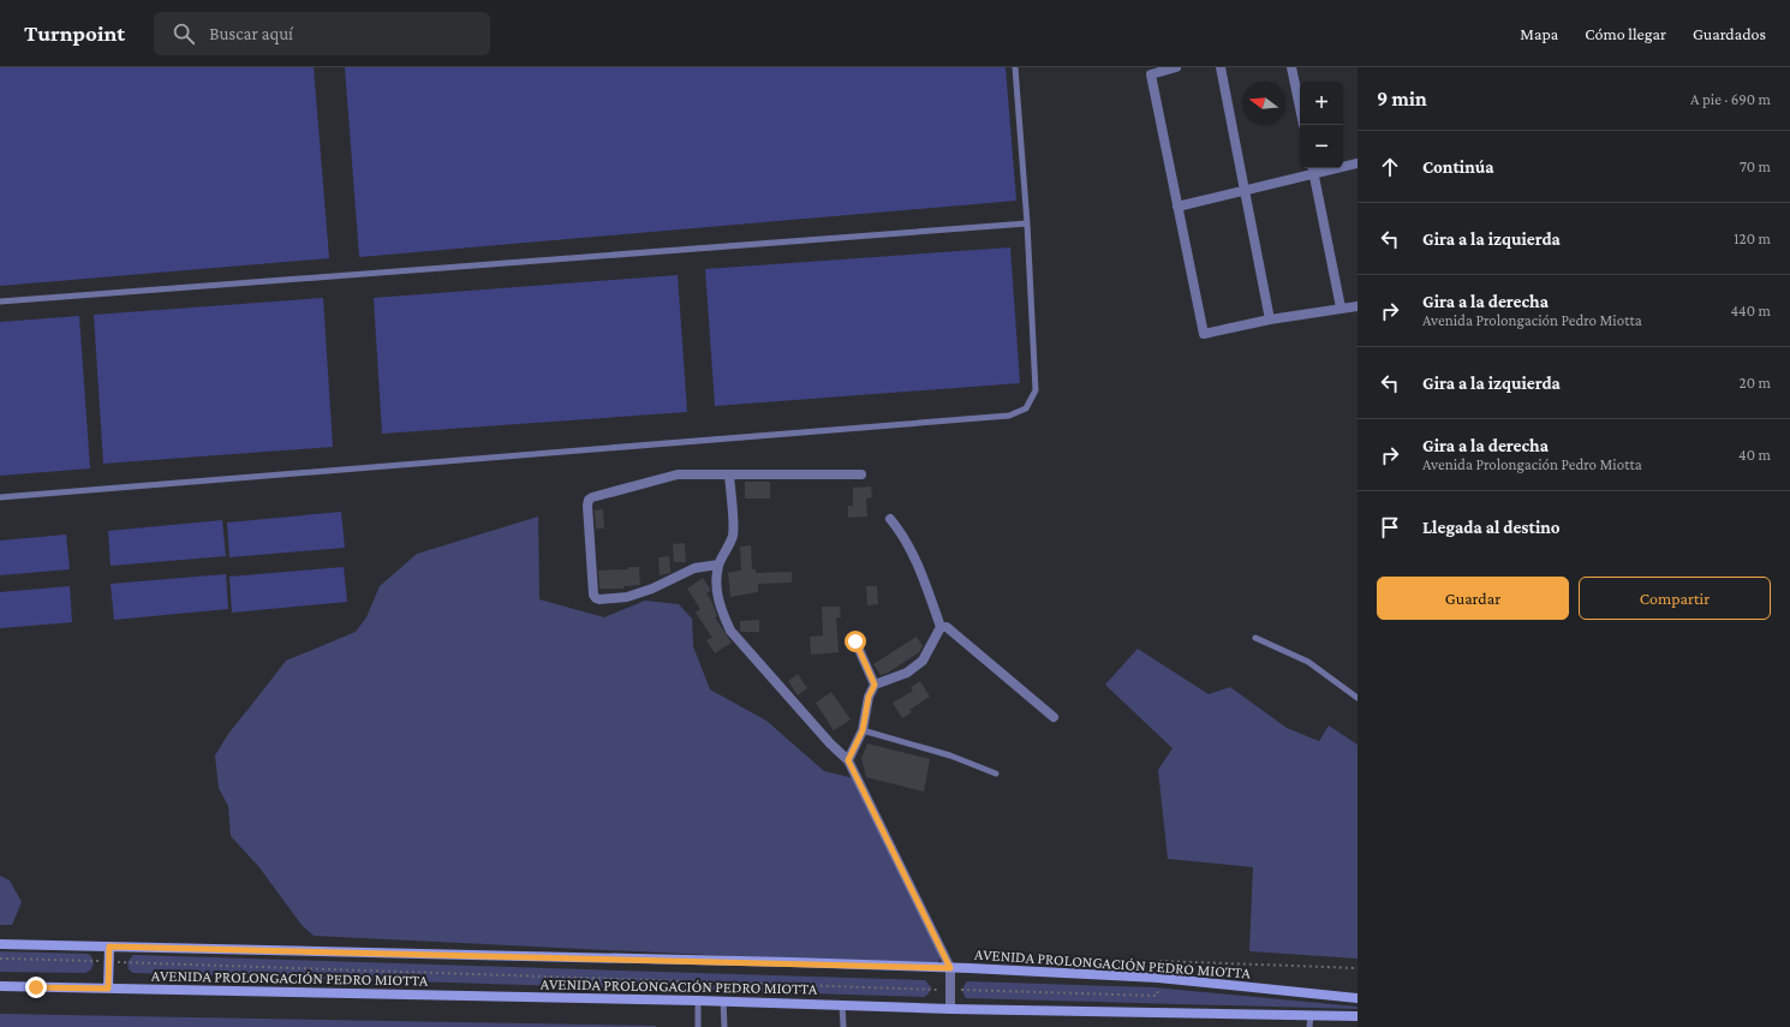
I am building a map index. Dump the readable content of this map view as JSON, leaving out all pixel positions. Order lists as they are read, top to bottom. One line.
{"streets":{"main road":["AVENIDA PROLONGACIÓN PEDRO MIOTTA"]},"north":"left","page":{"header":"Turnpoint","search":"Buscar aquí","nav":["Mapa","Cómo llegar","Guardados"],"heading":["9 min","A pie · 690 m"],"map_buttons":["+","−"],"list":[["Continúa","70 m"],["Gira a la izquierda","120 m"],["Gira a la derecha","Avenida Prolongación Pedro Miotta","440 m"],["Gira a la izquierda","20 m"],["Gira a la derecha","Avenida Prolongación Pedro Miotta","40 m"],"Llegada al destino"],"buttons":["Guardar","Compartir"]}}
